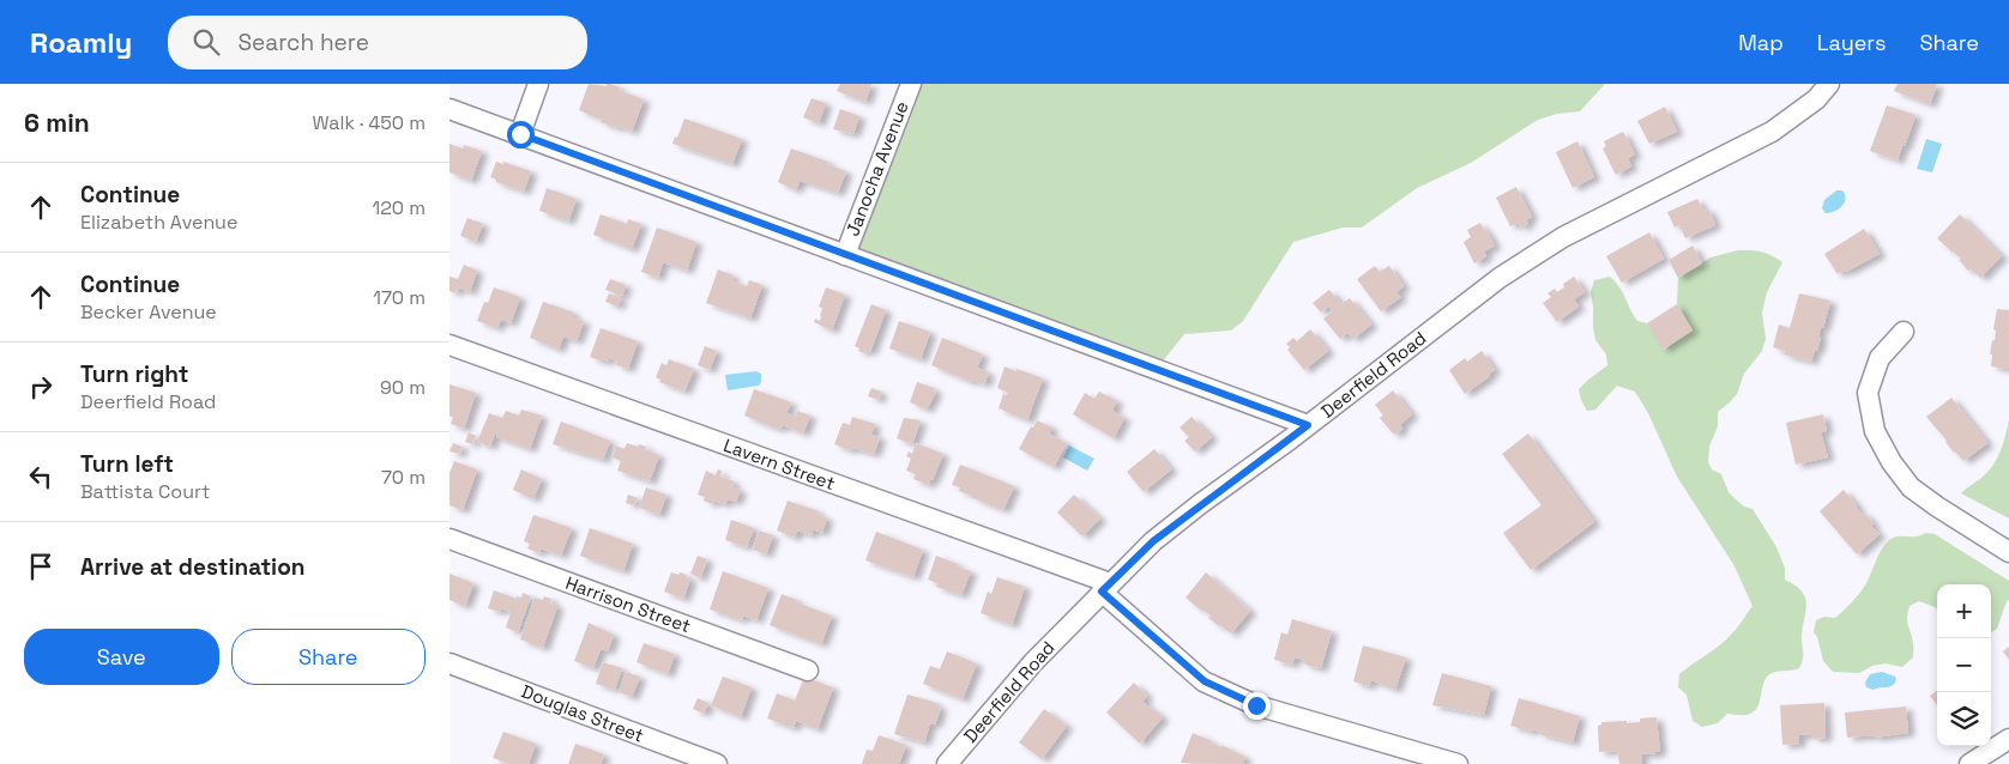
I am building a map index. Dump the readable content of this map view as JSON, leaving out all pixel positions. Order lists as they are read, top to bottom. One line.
{"streets":{"street":["Janocha Avenue","Deerfield Road","Lavern Street","Harrison Street","Douglas Street"]},"crossings":[["Deerfield Road","Lavern Street"]],"page":{"header":"Roamly","search":"Search here","nav":["Map","Layers","Share"],"heading":["6 min","Walk · 450 m"],"list":[["Continue","Elizabeth Avenue","120 m"],["Continue","Becker Avenue","170 m"],["Turn right","Deerfield Road","90 m"],["Turn left","Battista Court","70 m"],"Arrive at destination"],"map_buttons":["+","−"],"buttons":["Save","Share"]}}
